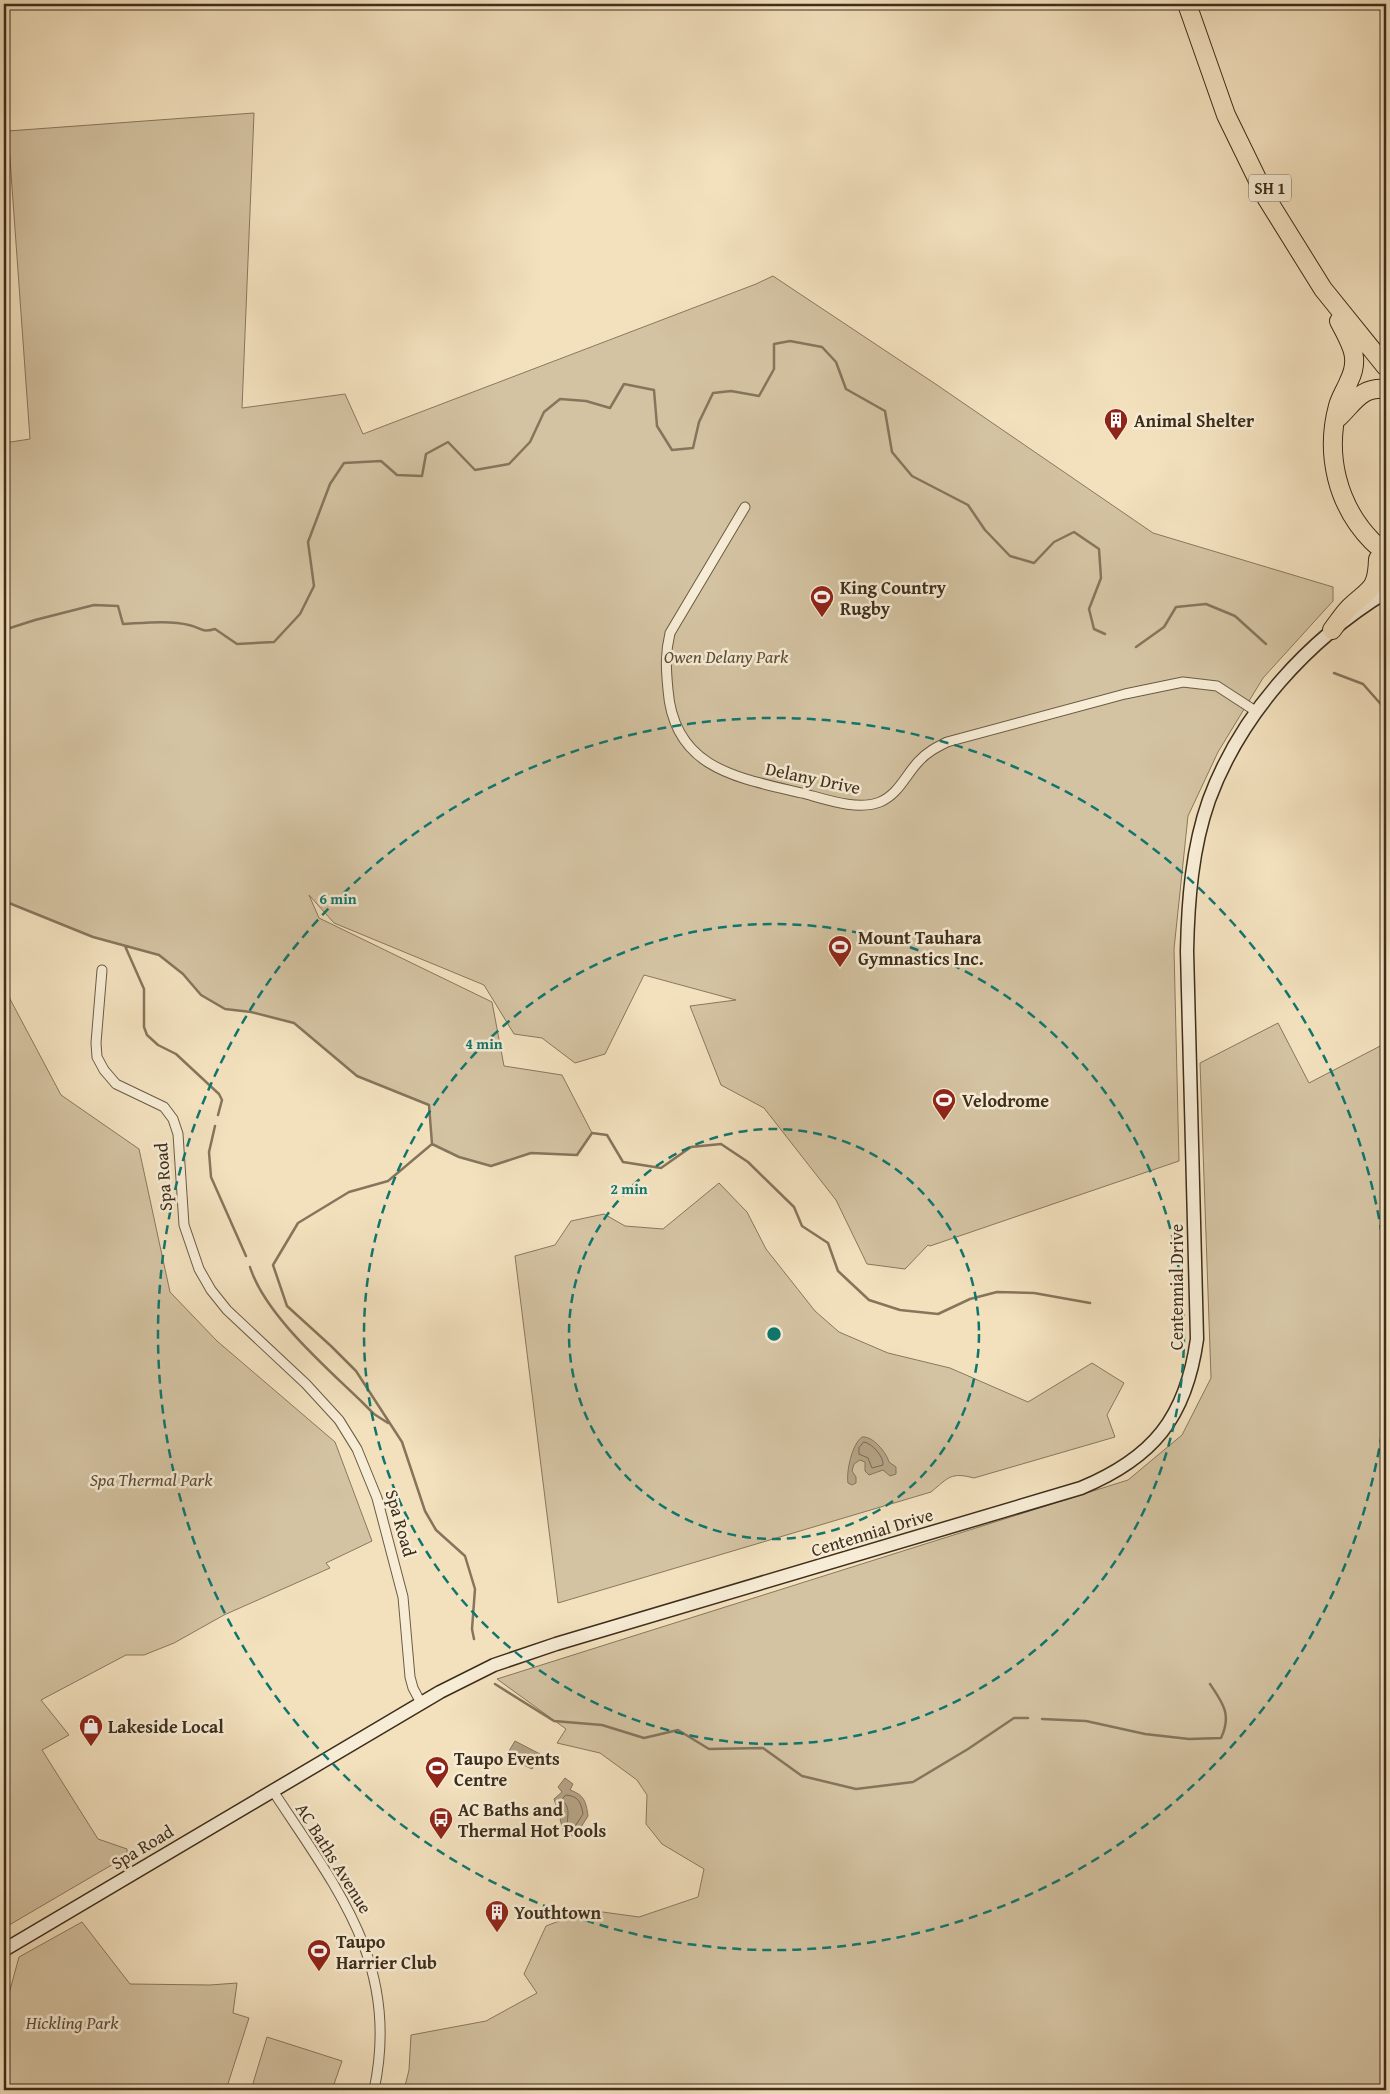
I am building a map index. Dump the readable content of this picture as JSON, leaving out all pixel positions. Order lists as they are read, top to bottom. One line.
{"streets":{"highway":["SH 1"],"main road":["Spa Road","Centennial Drive"],"street":["Delany Drive","AC Baths Avenue"]},"crossings":[["Delany Drive","Centennial Drive"],["Spa Road","Centennial Drive"],["Spa Road","AC Baths Avenue"]],"parks":["Owen Delany Park","Spa Thermal Park","Hickling Park"],"places":{"building":["Animal Shelter","Youthtown"],"sports":["King Country Rugby","Mount Tauhara Gymnastics Inc.","Velodrome","Taupo Events Centre","Taupo Harrier Club"],"shop":["Lakeside Local"],"bus stop":["AC Baths and Thermal Hot Pools"]},"rings":["6 min","4 min","2 min"]}
